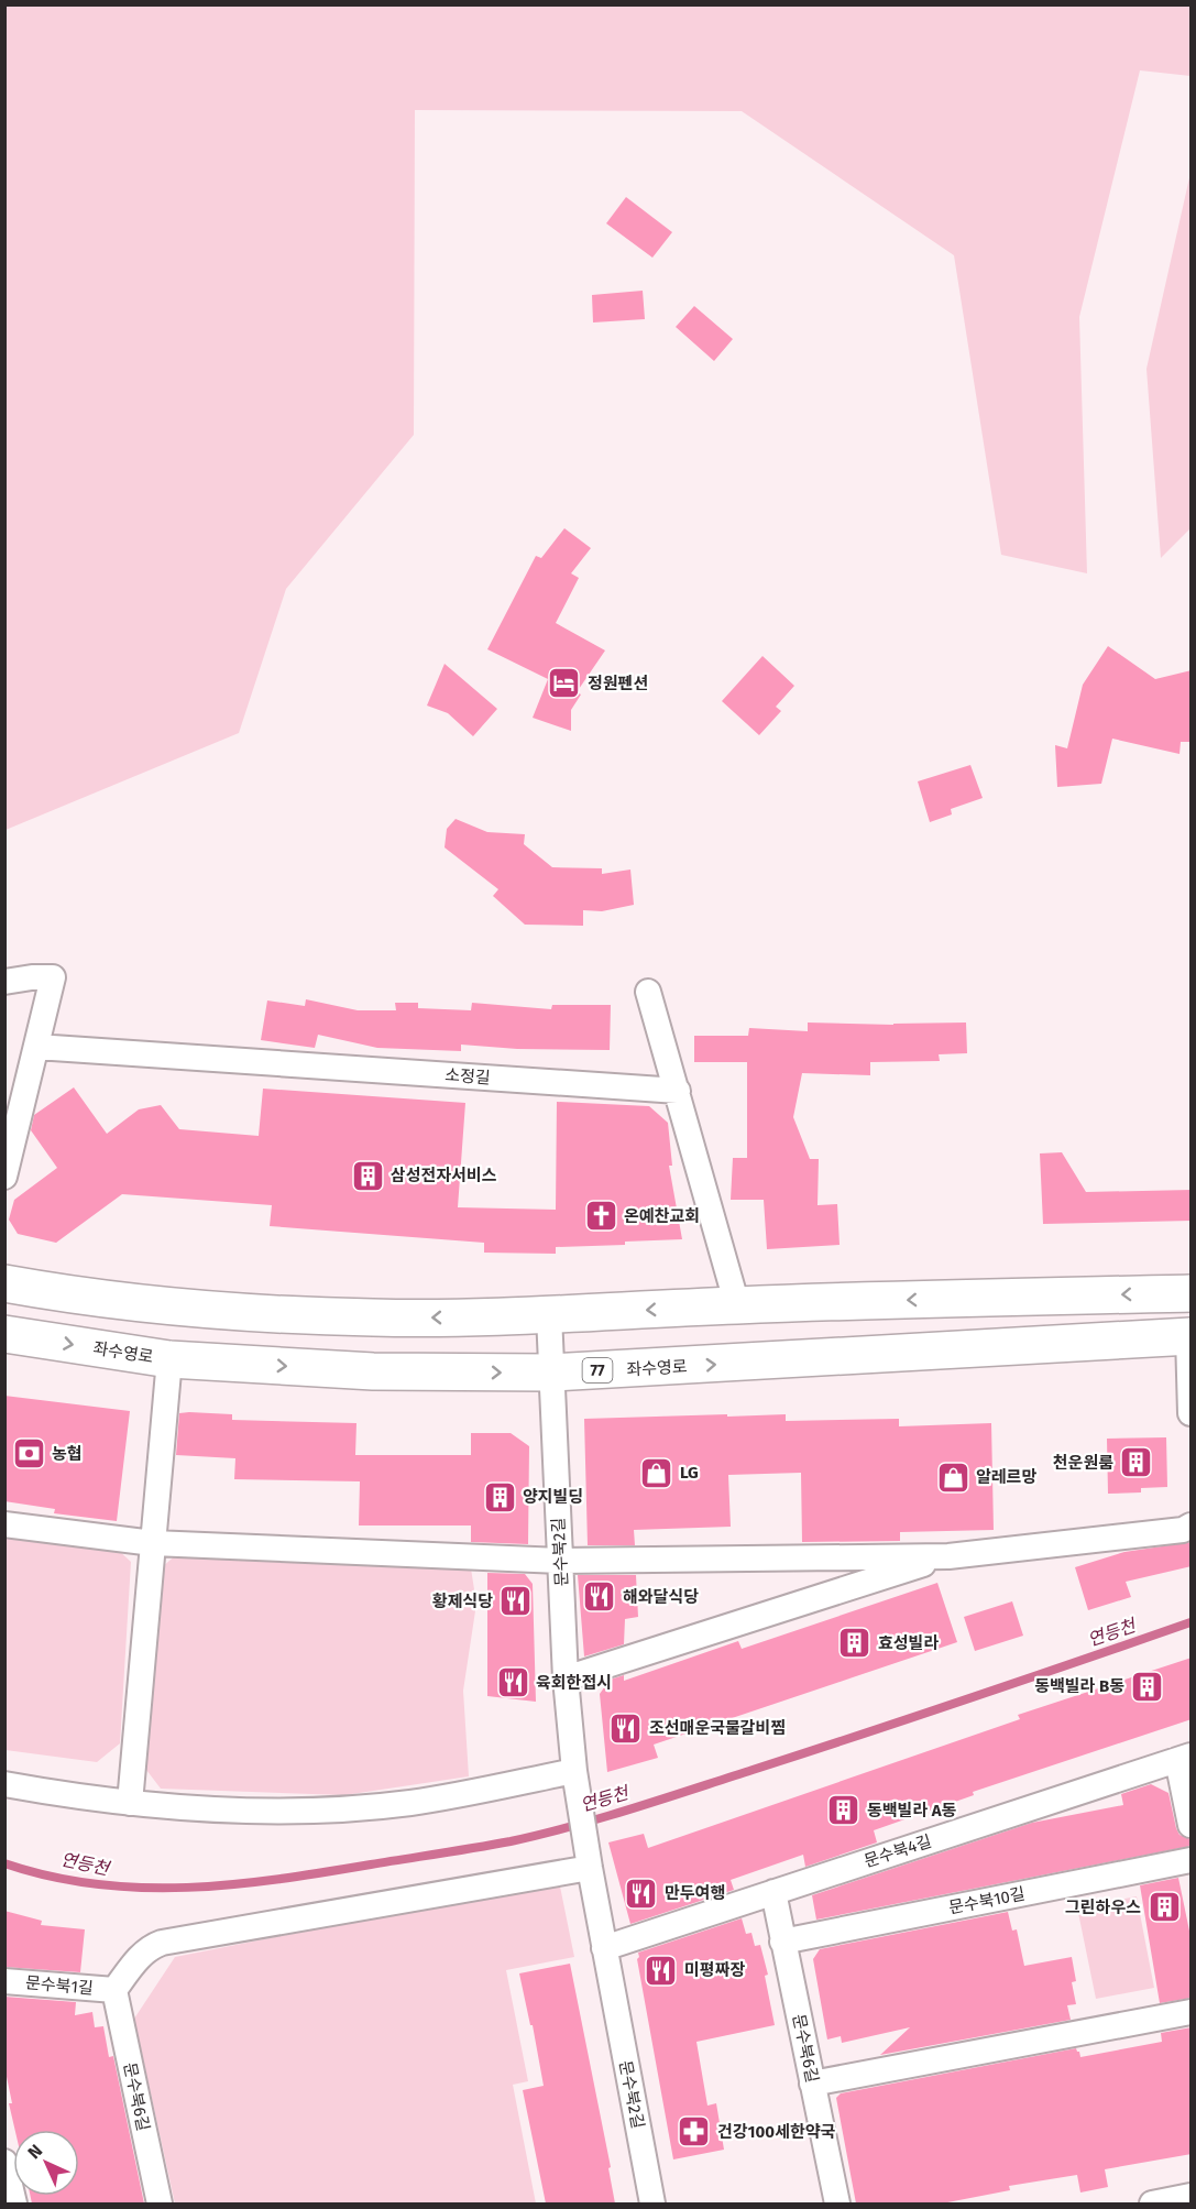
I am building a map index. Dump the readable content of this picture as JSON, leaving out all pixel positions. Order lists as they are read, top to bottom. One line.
{"streets":{"main road":["좌수영로","77"],"street":["소정길","문수북2길","문수북4길","문수북10길","문수북1길","문수북6길"]},"crossings":[["좌수영로","문수북2길"],["문수북2길","문수북4길"],["문수북4길","문수북6길"],["문수북10길","문수북6길"],["문수북1길","문수북6길"]],"water":["연등천"],"places":{"hotel":["정원펜션"],"building":["삼성전자서비스","천운원룸","양지빌딩","효성빌라","동백빌라 B동","동백빌라 A동","그린하우스"],"church":["온예찬교회"],"bank":["농협"],"shop":["LG","알레르망"],"restaurant":["해와달식당","황제식당","육회한접시","조선매운국물갈비찜","만두여행","미평짜장"],"pharmacy":["건강100세한약국"]},"north":"top left"}
